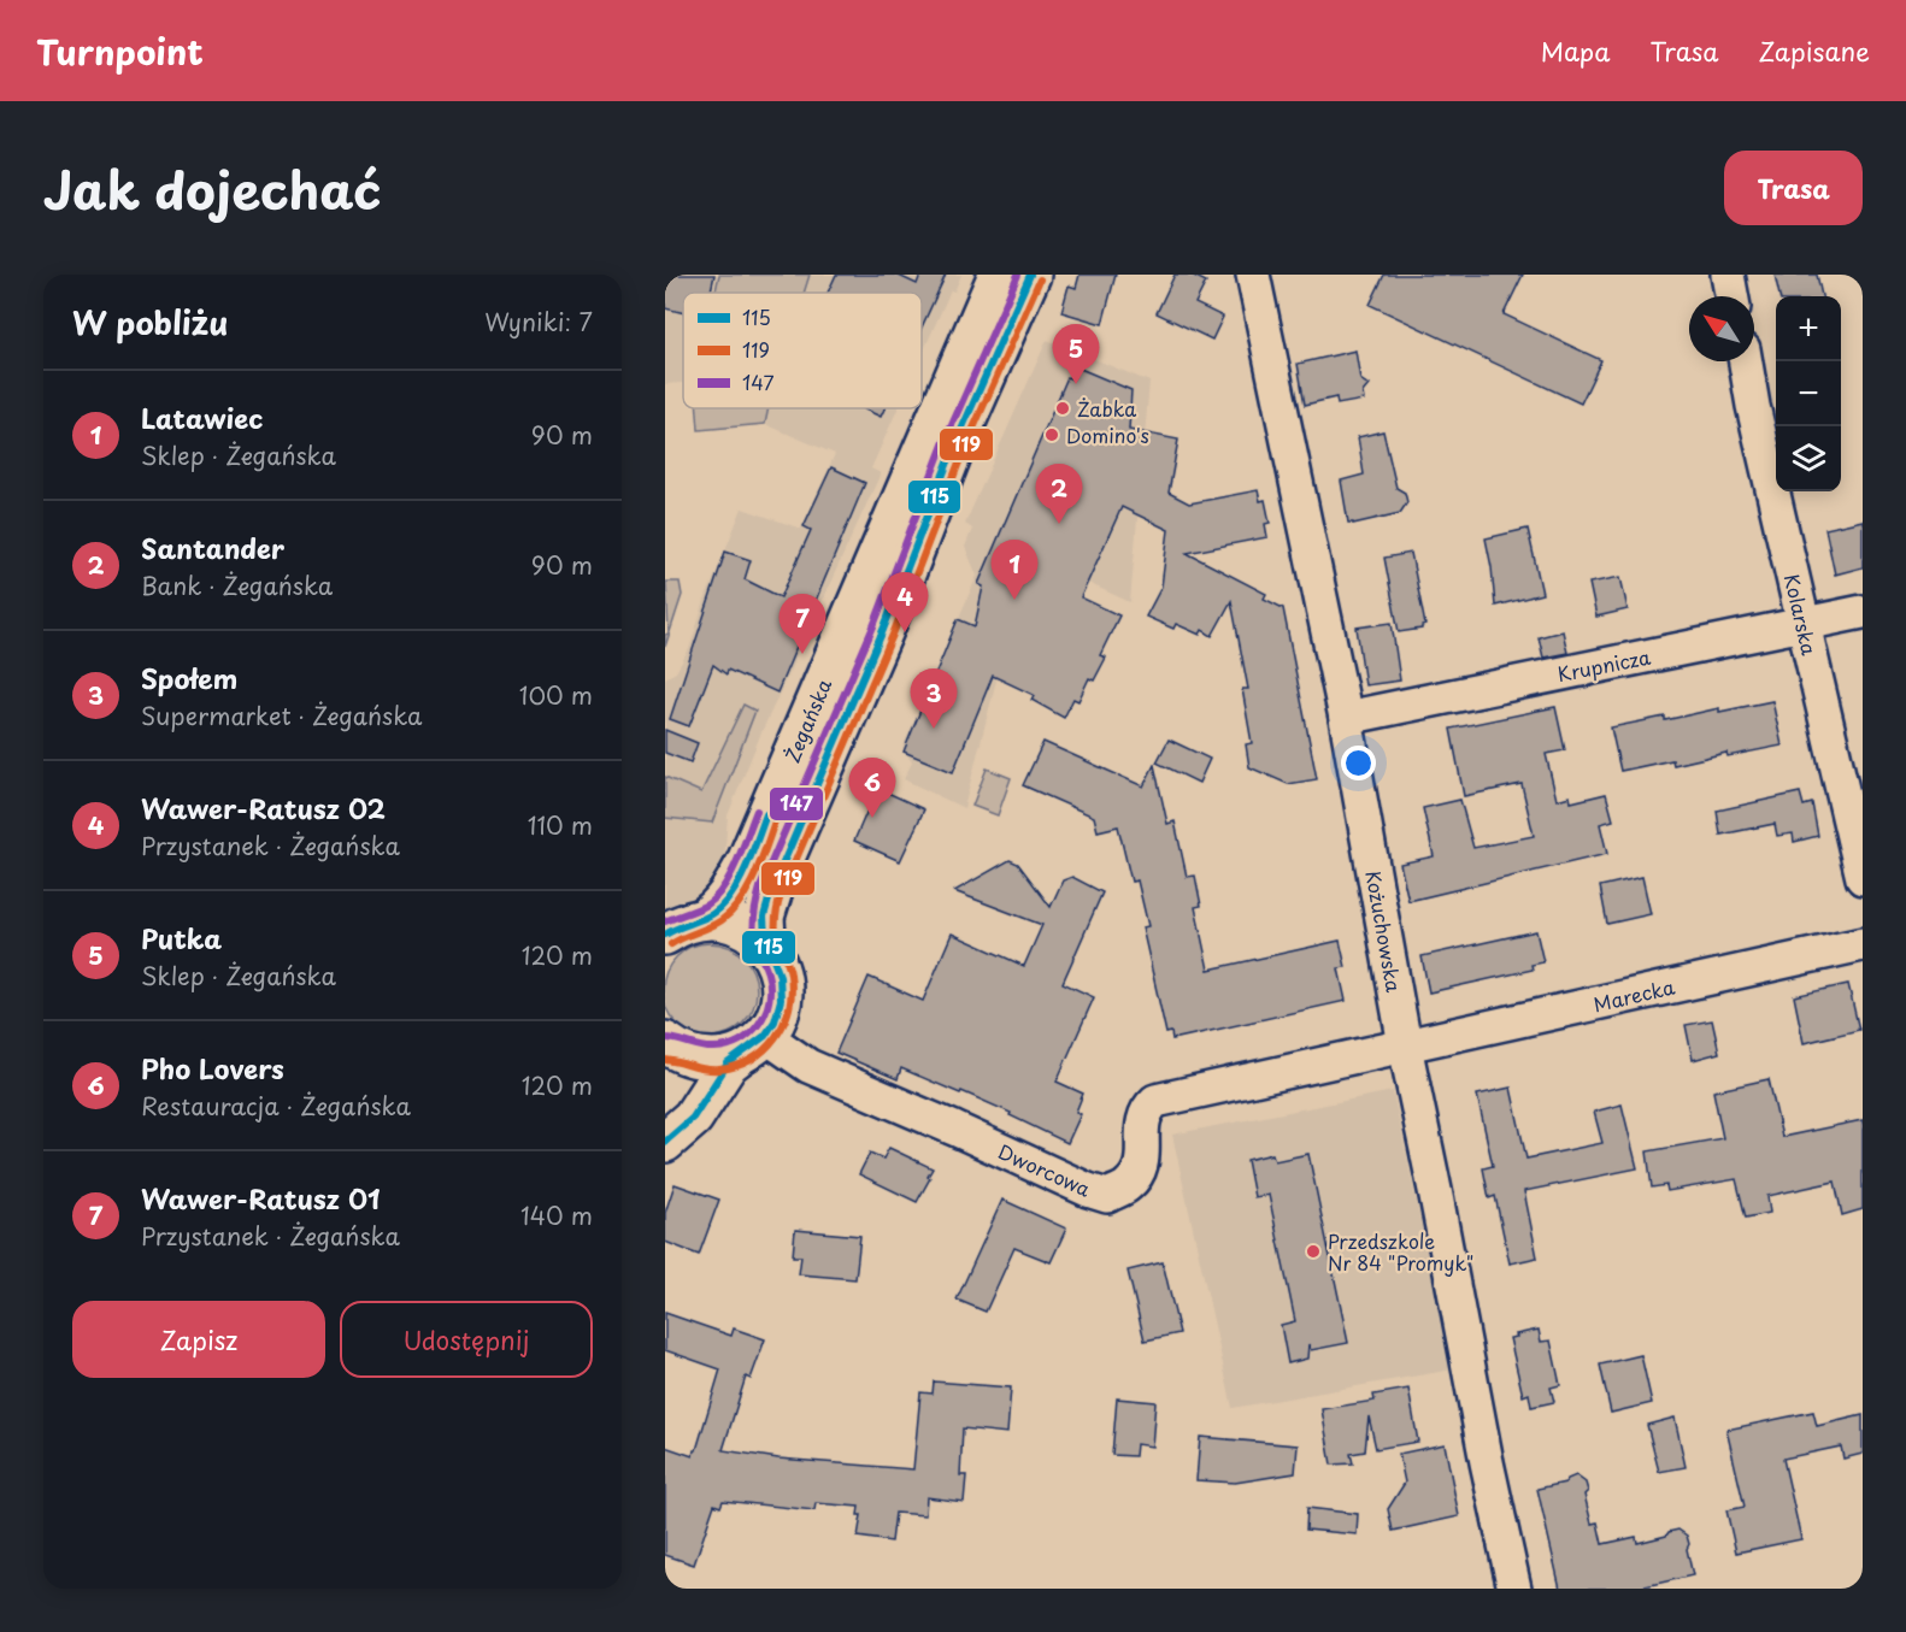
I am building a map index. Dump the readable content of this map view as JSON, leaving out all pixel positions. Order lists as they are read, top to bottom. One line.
{"streets":{"street":["Kolarska","Krupnicza","Żegańska","Kożuchowska","Marecka","Dworcowa"]},"crossings":[["Kolarska","Krupnicza"],["Krupnicza","Kożuchowska"],["Żegańska","Dworcowa"],["Kożuchowska","Marecka"],["Kożuchowska","Dworcowa"],["Marecka","Dworcowa"]],"places":["Żabka","Domino's","Przedszkole Nr 84 \"Promyk\""],"lines":["transit line 115","transit line 147","transit line 119"],"legend":["115","119","147"],"north":"top left","page":{"header":"Turnpoint","nav":["Mapa","Trasa","Zapisane"],"title":"Jak dojechać","buttons":["Trasa",["Zapisz","Udostępnij"]],"heading":["W pobliżu","Wyniki: 7"],"map_buttons":["+","−"],"pins":["5","2","1","4","7","3","6"],"list":[{"mark":"1","name":"Latawiec","note":"Sklep · Żegańska","value":"90 m"},{"mark":"2","name":"Santander","note":"Bank · Żegańska","value":"90 m"},{"mark":"3","name":"Społem","note":"Supermarket · Żegańska","value":"100 m"},{"mark":"4","name":"Wawer-Ratusz 02","note":"Przystanek · Żegańska","value":"110 m"},{"mark":"5","name":"Putka","note":"Sklep · Żegańska","value":"120 m"},{"mark":"6","name":"Pho Lovers","note":"Restauracja · Żegańska","value":"120 m"},{"mark":"7","name":"Wawer-Ratusz 01","note":"Przystanek · Żegańska","value":"140 m"}]}}
